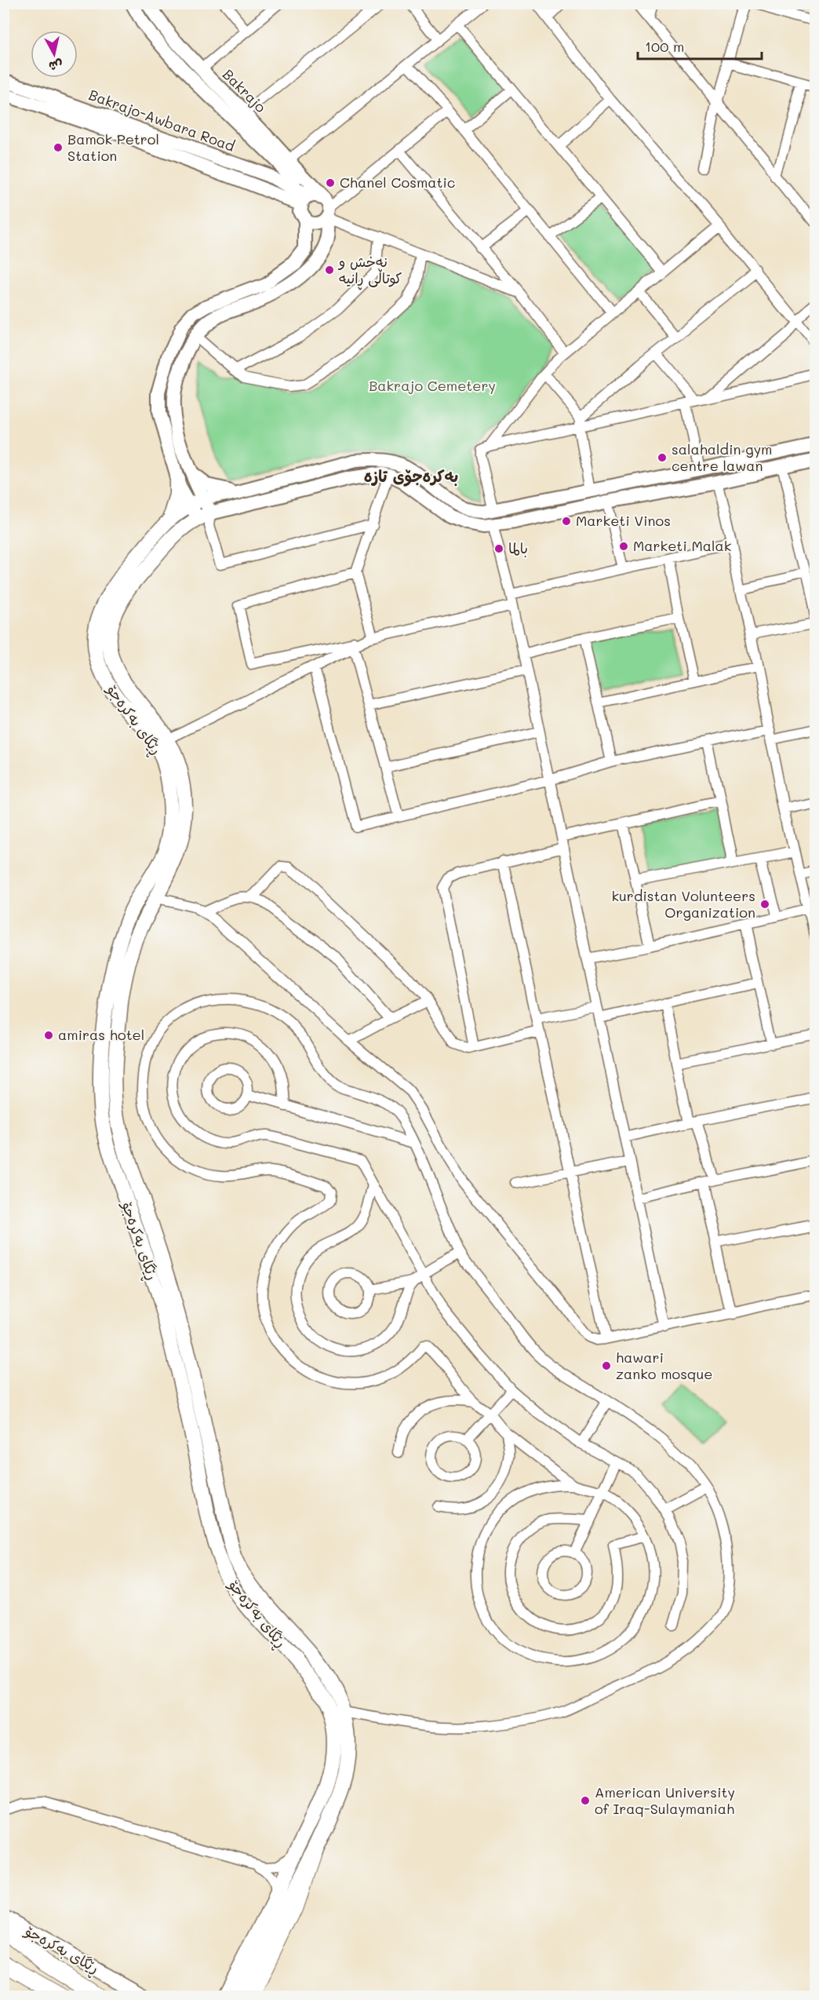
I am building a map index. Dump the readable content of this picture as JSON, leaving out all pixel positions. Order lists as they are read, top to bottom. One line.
{"streets":{"main road":["Bakrajo","Bakrajo-Awbara Road","ڕێگای بەکرەجۆ"]},"crossings":[["Bakrajo","Bakrajo-Awbara Road"]],"districts":["بەکرەجۆی تازە"],"parks":["Bakrajo Cemetery"],"places":["Bamok Petrol Station","Chanel Cosmatic","نەخش و کوتاڵی ڕانیە","salahaldin gym centre lawan","Marketi Vinos","Marketi Malak","بالما","kurdistan Volunteers Organization","amiras hotel","hawari zanko mosque","American University of Iraq-Sulaymaniah"],"scale_bar":"100 m","north":"bottom"}
